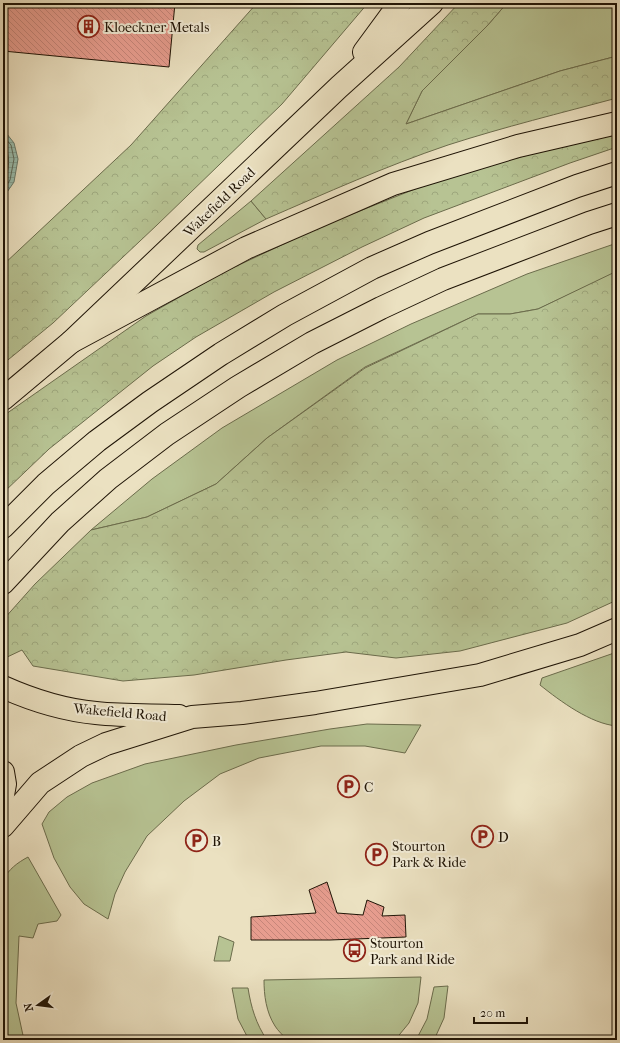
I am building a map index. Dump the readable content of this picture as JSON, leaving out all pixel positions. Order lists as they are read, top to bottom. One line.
{"streets":{"main road":["Wakefield Road"]},"places":{"building":["Kloeckner Metals"],"parking":["C","D","B","Stourton Park & Ride"],"bus stop":["Stourton Park and Ride"]},"scale_bar":"20 m","north":"left"}
